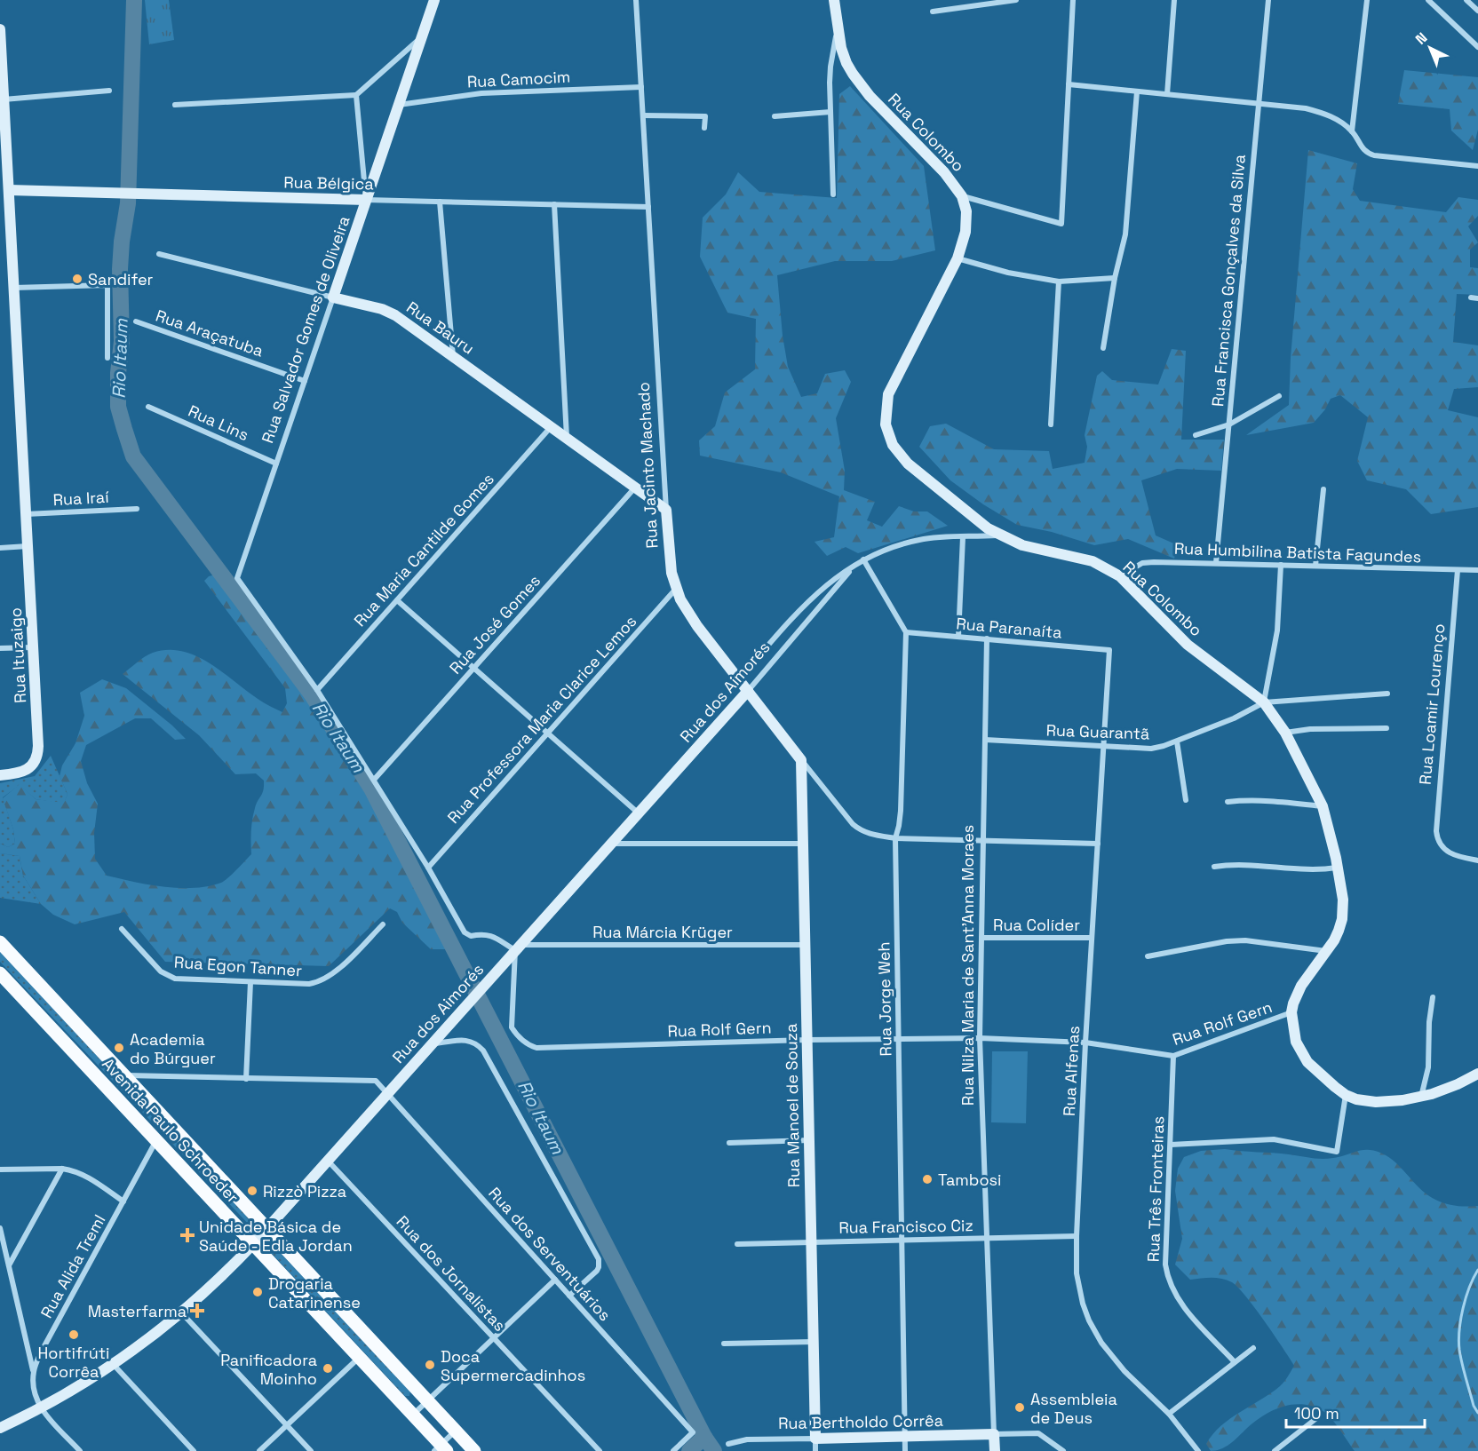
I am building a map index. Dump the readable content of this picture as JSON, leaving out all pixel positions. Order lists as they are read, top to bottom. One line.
{"streets":{"main road":["Avenida Paulo Schroeder"],"street":["Rua Camocim","Rua Colombo","Rua Bélgica","Rua Francisca Gonçalves da Silva","Rua Bauru","Rua Salvador Gomes de Oliveira","Rua Araçatuba","Rua Lins","Rua Jacinto Machado","Rua Iraí","Rua Maria Cantilde Gomes","Rua Humbilina Batista Fagundes","Rua José Gomes","Rua Paranaíta","Rua Ituzaigo","Rua dos Aimorés","Rua Loamir Lourenço","Rua Professora Maria Clarice Lemos","Rua Guarantã","Rua Colíder","Rua Márcia Krüger","Rua Nilza Maria de Sant'Anna Moraes","Rua Egon Tanner","Rua Jorge Weh","Rua Rolf Gern","Rua Alfenas","Rua Manoel de Souza","Rua Três Fronteiras","Rua Francisco Ciz","Rua dos Serventuários","Rua Alida Treml","Rua dos Jornalistas","Rua Bertholdo Corrêa"]},"crossings":[["Rua Camocim","Rua Salvador Gomes de Oliveira"],["Rua Camocim","Rua Jacinto Machado"],["Rua Colombo","Rua Humbilina Batista Fagundes"],["Rua Colombo","Rua dos Aimorés"],["Rua Colombo","Rua Guarantã"],["Rua Colombo","Rua Rolf Gern"],["Rua Bélgica","Rua Salvador Gomes de Oliveira"],["Rua Bélgica","Rua Jacinto Machado"],["Rua Bélgica","Rua Ituzaigo"],["Rua Francisca Gonçalves da Silva","Rua Humbilina Batista Fagundes"],["Rua Bauru","Rua Salvador Gomes de Oliveira"],["Rua Bauru","Rua Jacinto Machado"],["Rua Bauru","Rua Maria Cantilde Gomes"],["Rua Bauru","Rua José Gomes"],["Rua Salvador Gomes de Oliveira","Rua Araçatuba"],["Rua Salvador Gomes de Oliveira","Rua Lins"],["Rua Salvador Gomes de Oliveira","Rua Maria Cantilde Gomes"],["Rua Jacinto Machado","Rua dos Aimorés"],["Rua Jacinto Machado","Rua Professora Maria Clarice Lemos"],["Rua Jacinto Machado","Rua Nilza Maria de Sant'Anna Moraes"],["Rua Jacinto Machado","Rua Jorge Weh"],["Rua Jacinto Machado","Rua Alfenas"],["Rua Jacinto Machado","Rua Manoel de Souza"],["Rua Iraí","Rua Ituzaigo"],["Rua Humbilina Batista Fagundes","Rua Loamir Lourenço"],["Rua Paranaíta","Rua Nilza Maria de Sant'Anna Moraes"],["Rua Paranaíta","Rua Jorge Weh"],["Rua Paranaíta","Rua Alfenas"],["Rua dos Aimorés","Rua Márcia Krüger"],["Rua dos Aimorés","Rua Rolf Gern"],["Rua dos Aimorés","Avenida Paulo Schroeder"],["Rua dos Aimorés","Rua dos Serventuários"],["Rua dos Aimorés","Rua Alida Treml"],["Rua dos Aimorés","Rua dos Jornalistas"],["Rua Guarantã","Rua Nilza Maria de Sant'Anna Moraes"],["Rua Guarantã","Rua Alfenas"],["Rua Colíder","Rua Nilza Maria de Sant'Anna Moraes"],["Rua Colíder","Rua Alfenas"],["Rua Márcia Krüger","Rua Rolf Gern"],["Rua Márcia Krüger","Rua Manoel de Souza"],["Rua Nilza Maria de Sant'Anna Moraes","Rua Rolf Gern"],["Rua Nilza Maria de Sant'Anna Moraes","Rua Francisco Ciz"],["Rua Nilza Maria de Sant'Anna Moraes","Rua Bertholdo Corrêa"],["Rua Jorge Weh","Rua Rolf Gern"],["Rua Jorge Weh","Rua Francisco Ciz"],["Rua Jorge Weh","Rua Bertholdo Corrêa"],["Rua Rolf Gern","Rua Alfenas"],["Rua Rolf Gern","Rua Manoel de Souza"],["Rua Rolf Gern","Rua Três Fronteiras"],["Rua Alfenas","Rua Francisco Ciz"],["Rua Manoel de Souza","Rua Francisco Ciz"],["Rua Manoel de Souza","Rua Bertholdo Corrêa"],["Avenida Paulo Schroeder","Rua dos Serventuários"],["Avenida Paulo Schroeder","Rua Alida Treml"]],"water":["Rio Itaum"],"places":{"other":["Sandifer","Academia do Búrguer","Tambosi","Rizzò Pizza","Drogaria Catarinense","Hortifrúti Corrêa","Doca Supermercadinhos","Panificadora Moinho","Assembleia de Deus"],"health":["Unidade Básica de Saúde - Edla Jordan","Masterfarma"]},"scale_bar":"100 m","north":"top left"}
